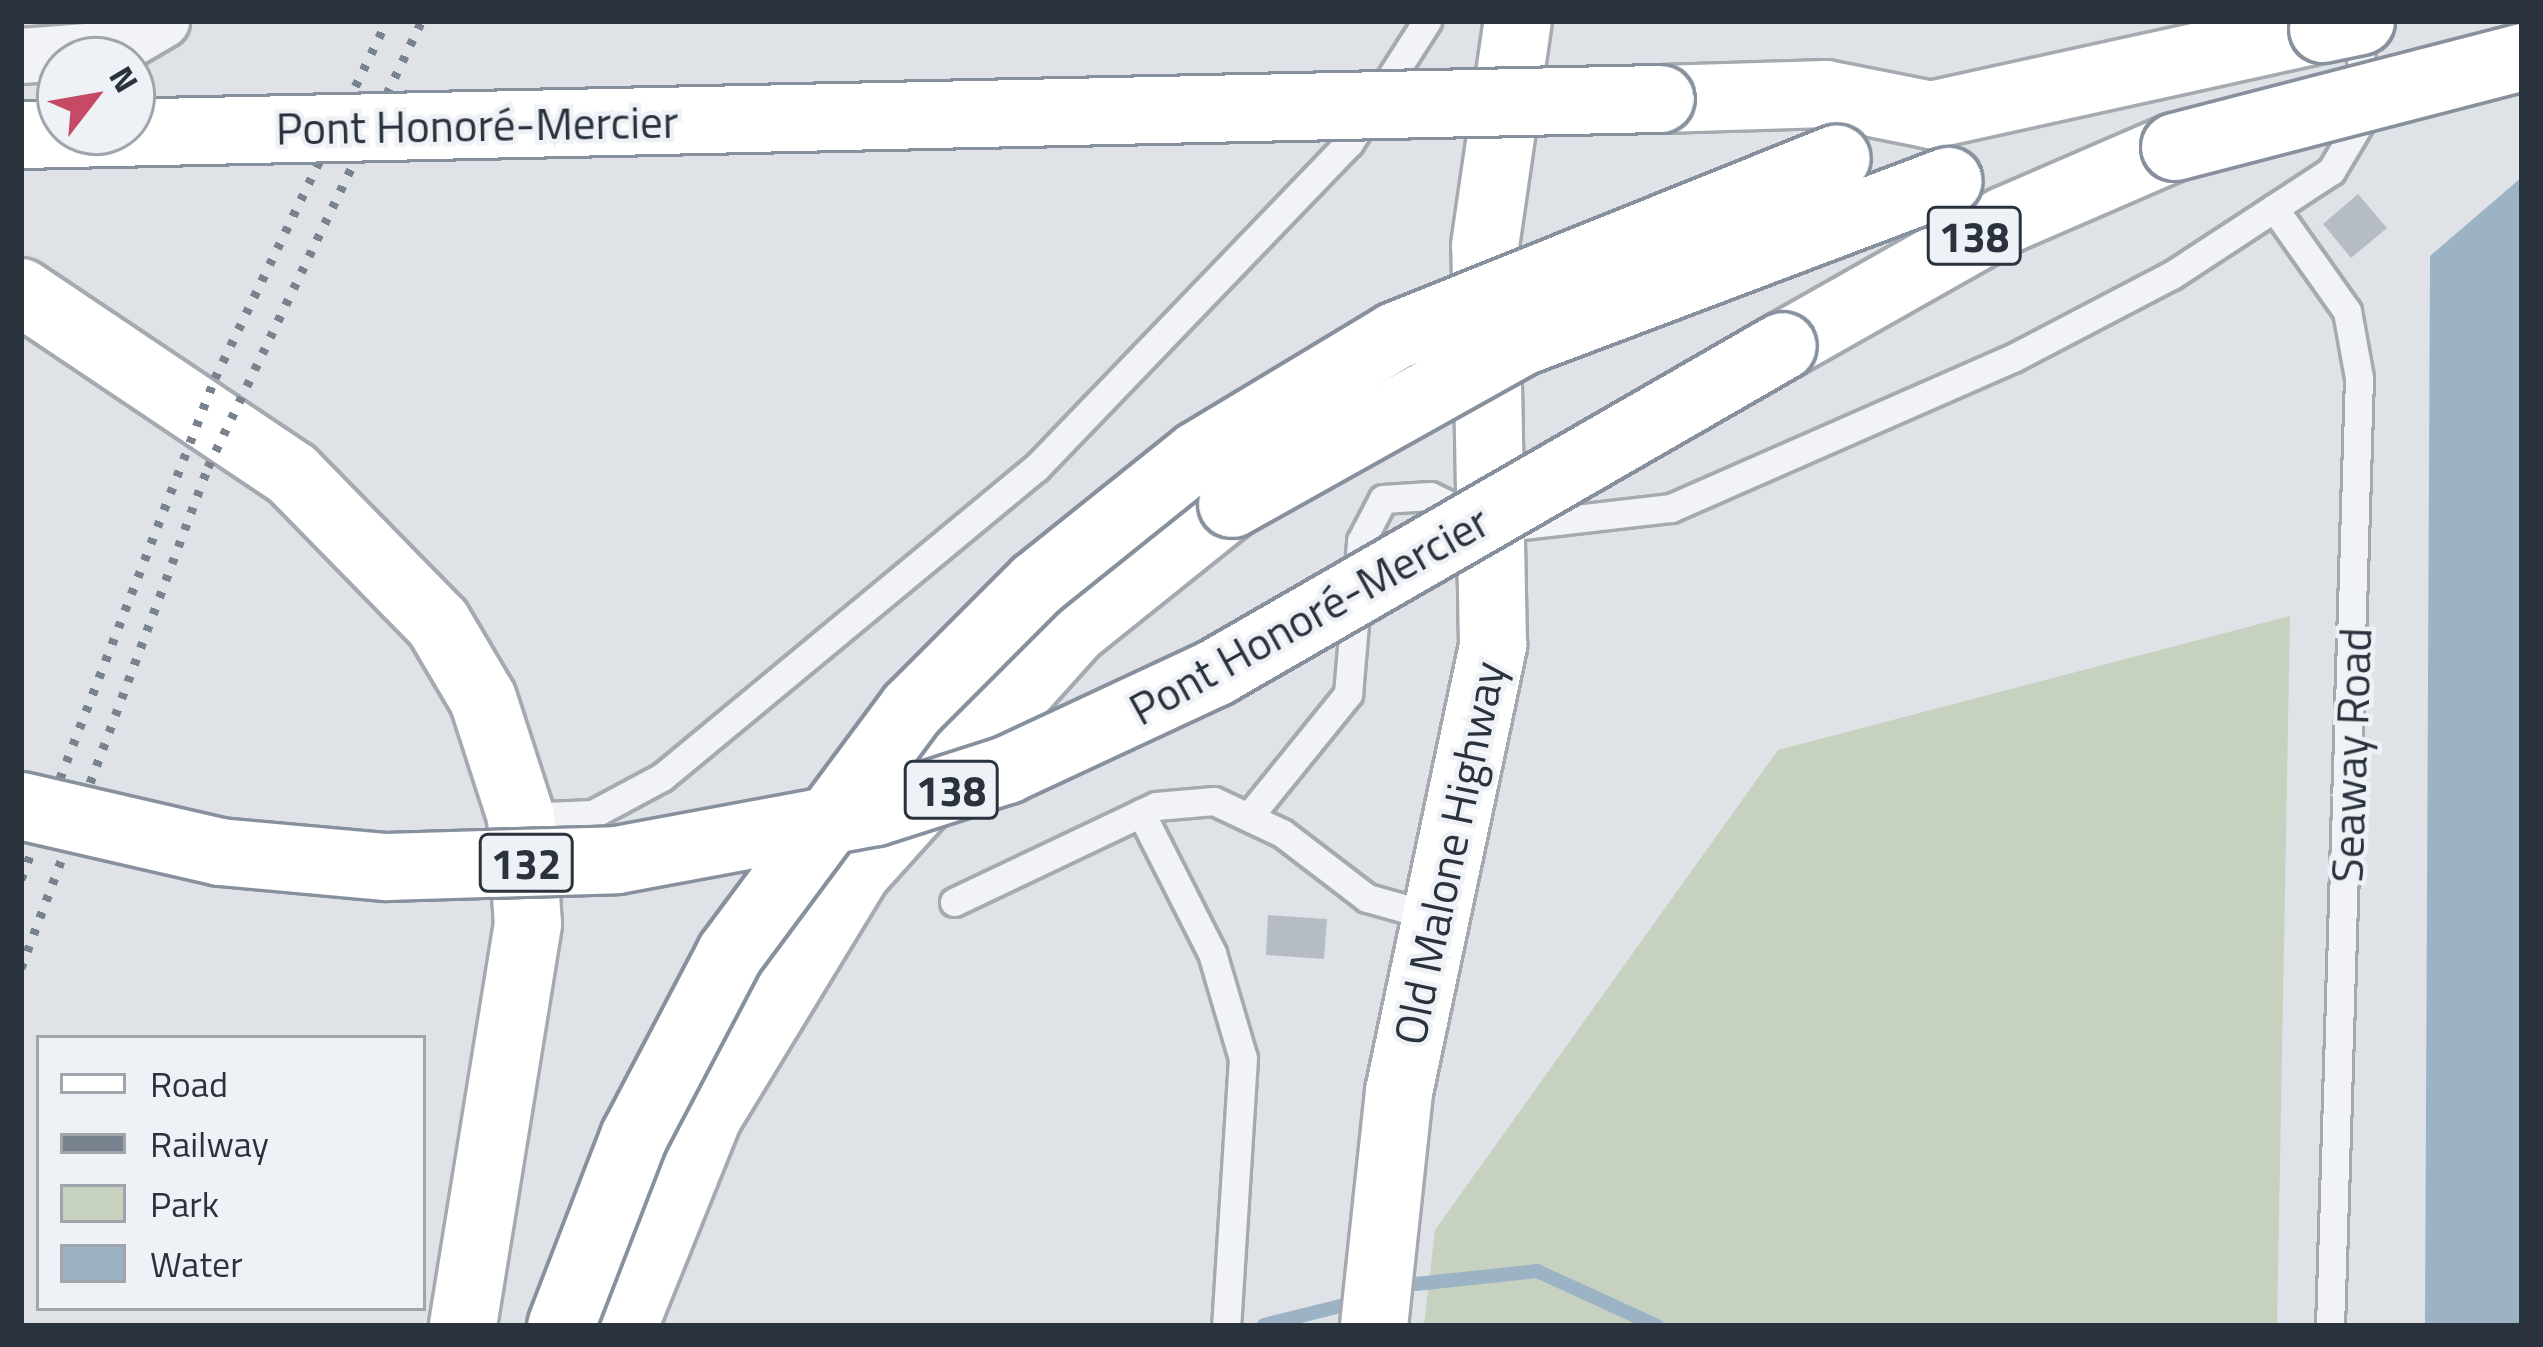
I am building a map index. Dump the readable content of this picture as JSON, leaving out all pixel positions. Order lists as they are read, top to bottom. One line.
{"streets":{"main road":["Pont Honoré-Mercier","138","Old Malone Highway","132"],"lane":["Seaway Road"]},"legend":["Road","Railway","Park","Water"],"north":"top right"}
